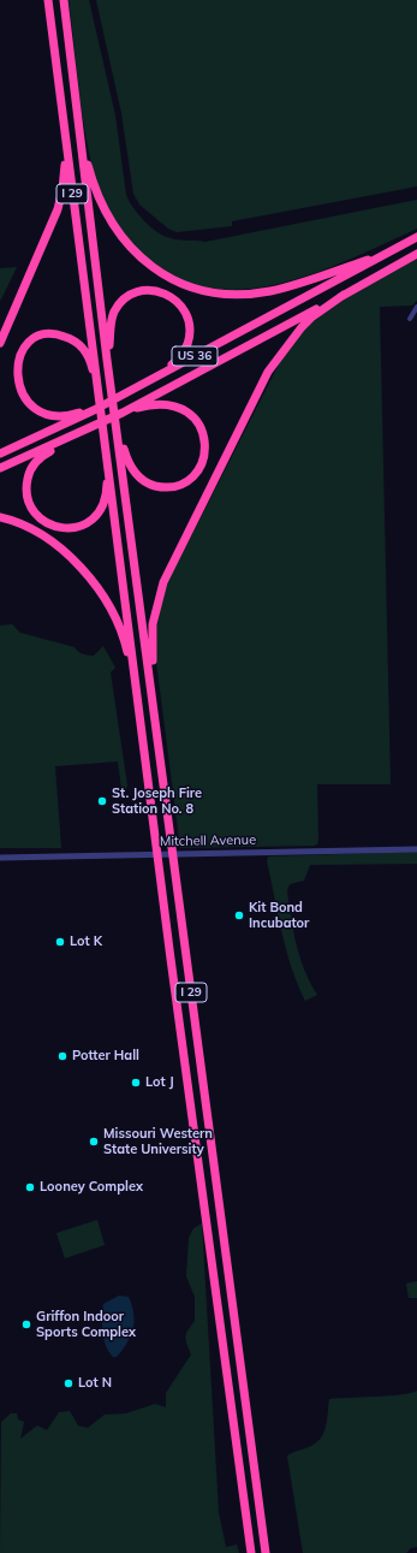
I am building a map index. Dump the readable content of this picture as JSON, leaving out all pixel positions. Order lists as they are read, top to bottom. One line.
{"streets":{"highway":["I 29","US 36"],"street":["Mitchell Avenue"]},"places":["St. Joseph Fire Station No. 8","Kit Bond Incubator","Lot K","Potter Hall","Lot J","Missouri Western State University","Looney Complex","Griffon Indoor Sports Complex","Lot N"]}
